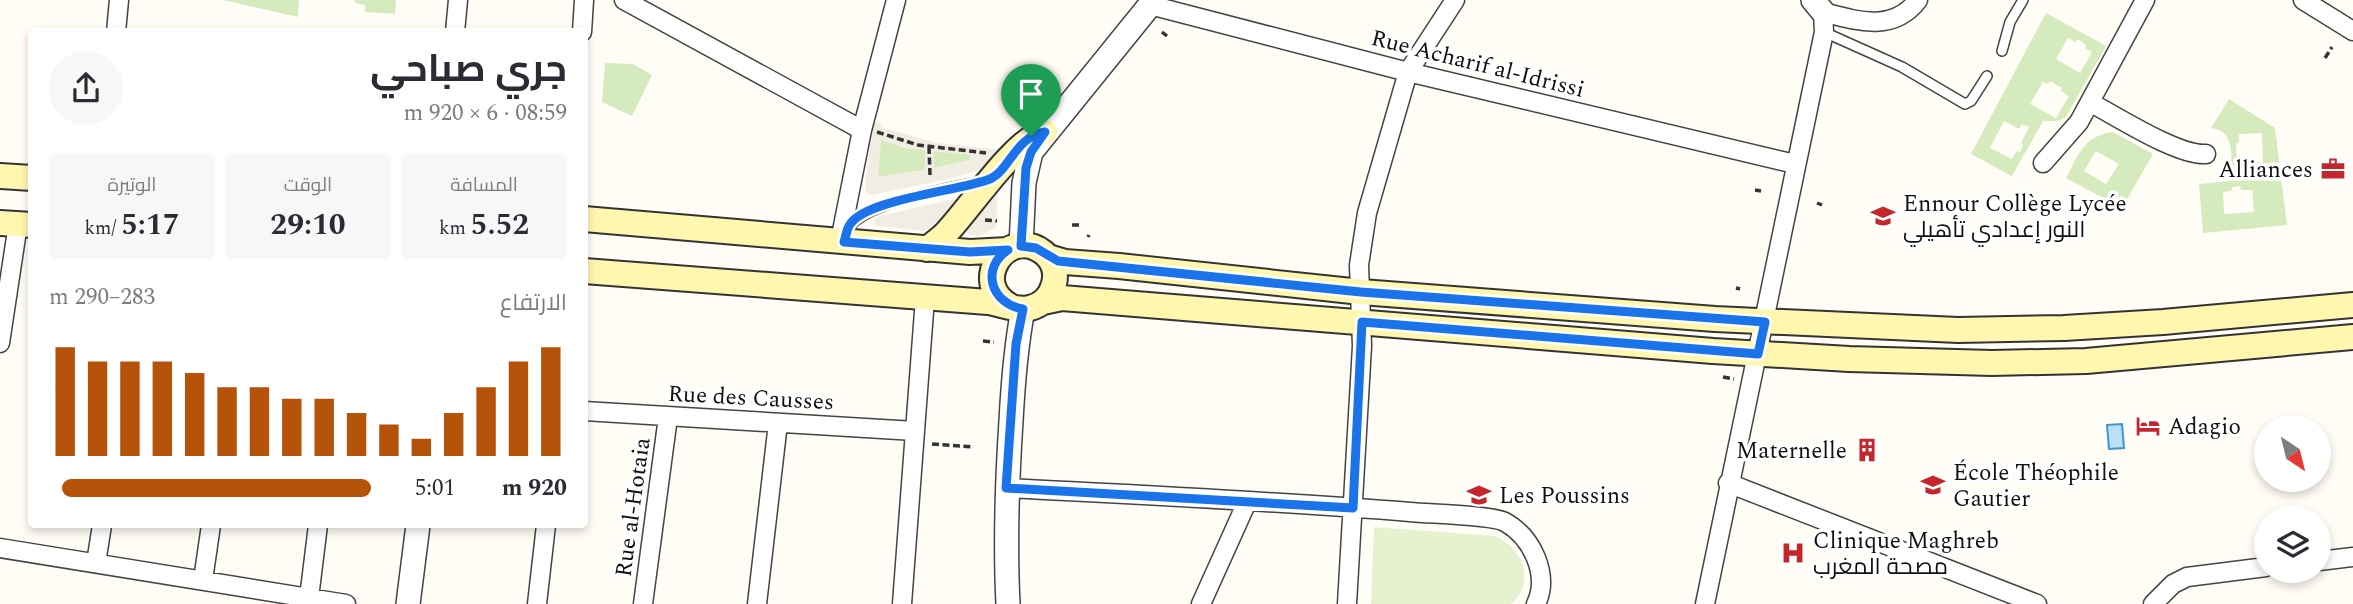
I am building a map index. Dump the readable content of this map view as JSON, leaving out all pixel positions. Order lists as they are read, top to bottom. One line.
{"streets":{"street":["Rue Acharif al-Idrissi","Rue des Causses","Rue al-Hotaia"]},"crossings":[["Rue des Causses","Rue al-Hotaia"]],"places":{"office":["Alliances"],"school or university":["Ennour Collège Lycée النور إعدادي تأهيلي","École Théophile Gautier","Les Poussins"],"hotel":["Adagio"],"building":["Maternelle"],"hospital":["Clinique Maghreb مصحة المغرب"]},"north":"bottom right","page":{"heading":["جري صباحي","08:59 · 6 × 920 m"],"stats":[["المسافة","5.52 km"],["الوقت","29:10"],["الوتيرة","5:17 /km"]],"chart":["الارتفاع","283–290 m"],"list":[{"name":"920 m","note":"5:01"}]}}
